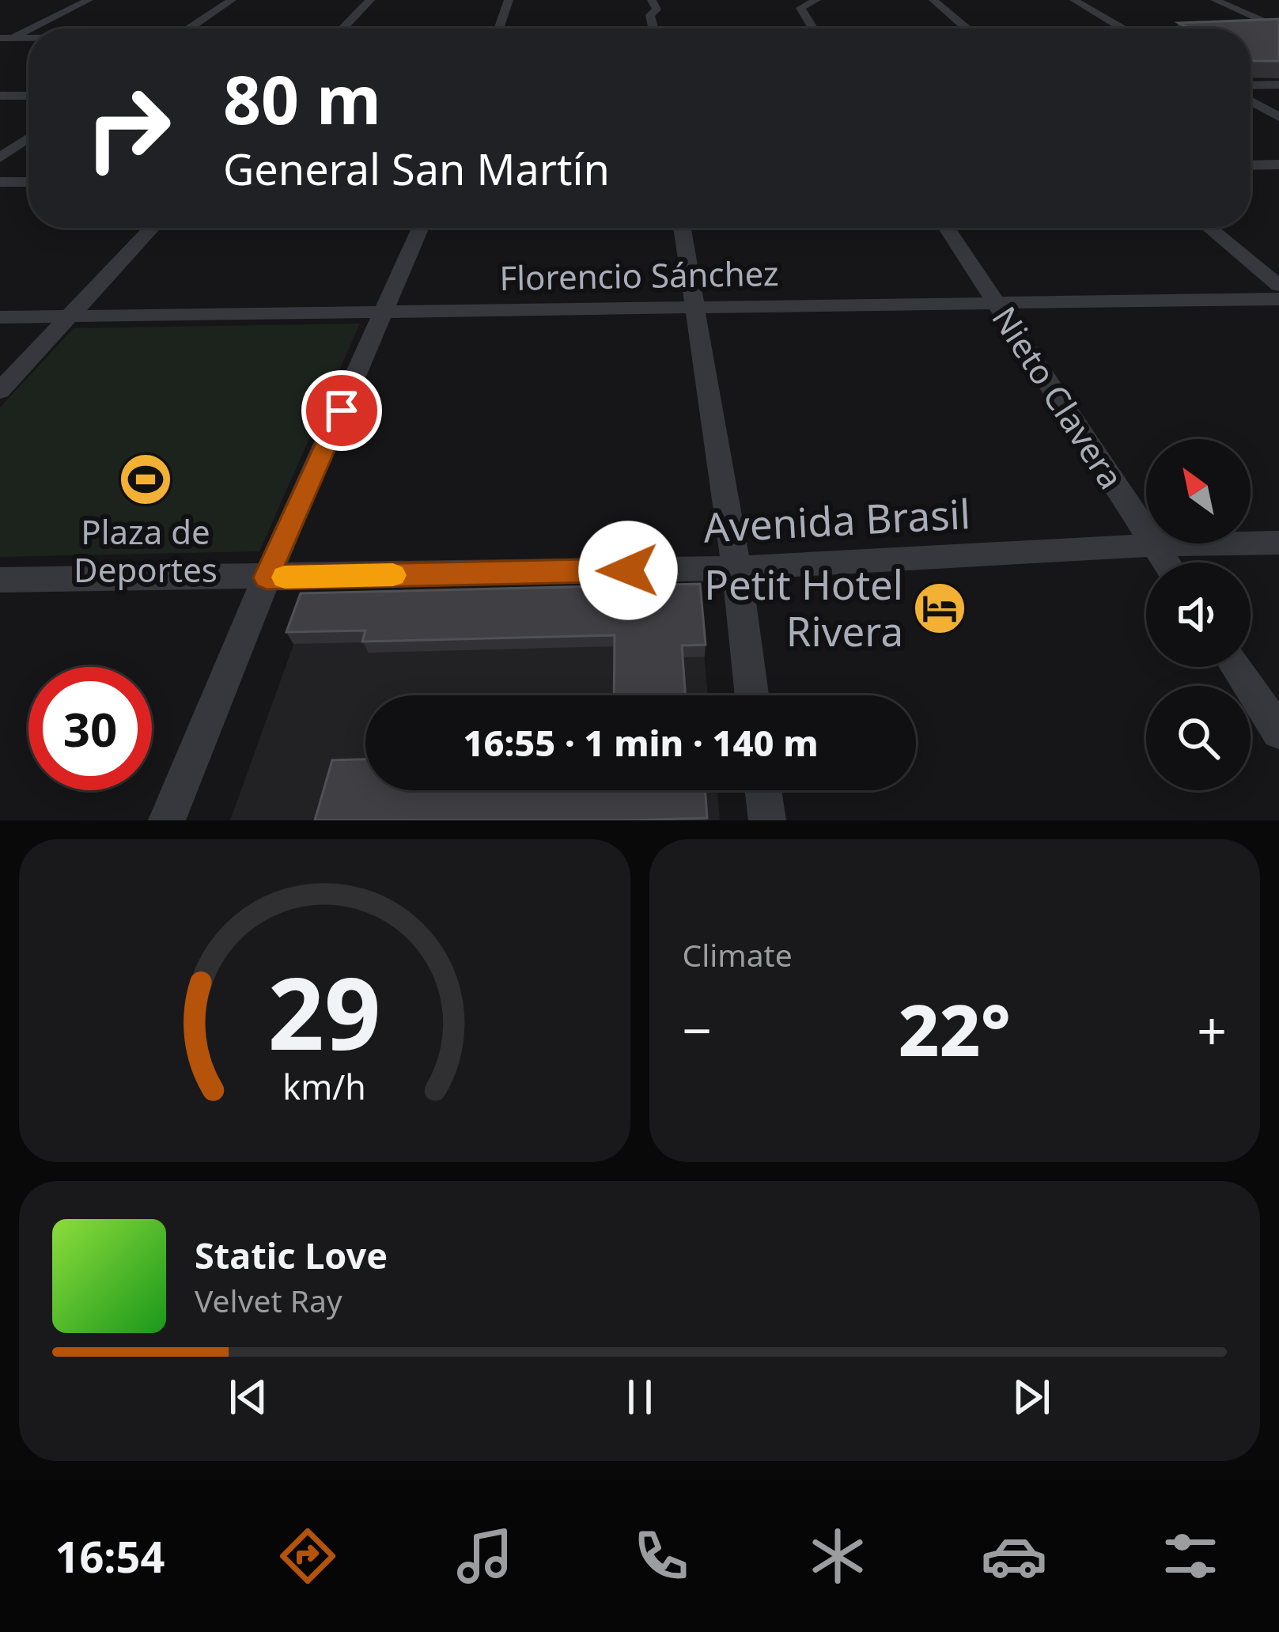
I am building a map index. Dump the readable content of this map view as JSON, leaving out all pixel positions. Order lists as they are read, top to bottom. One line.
{"streets":{"street":["Florencio Sánchez","Nieto Clavera","Avenida Brasil"]},"crossings":[["Florencio Sánchez","Nieto Clavera"],["Nieto Clavera","Avenida Brasil"]],"places":{"sports":["Plaza de Deportes"],"hotel":["Petit Hotel Rivera"]},"north":"top left","page":{"turn":["80 m","General San Martín"],"limit":"30","trip":"16:55 · 1 min · 140 m","tile":"Climate","heat":["−","22°","+"],"song":["Static Love","Velvet Ray"],"tabs":"16:54","gauge":["29","km/h"]}}
